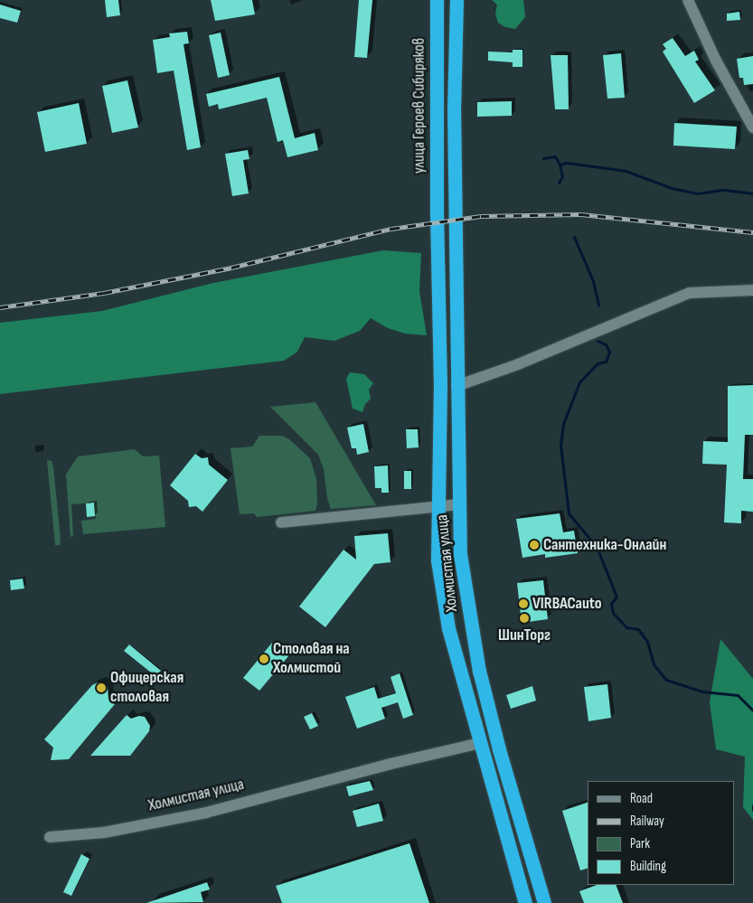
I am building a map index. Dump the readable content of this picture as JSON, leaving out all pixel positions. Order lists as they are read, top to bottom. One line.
{"streets":{"highway":["улица Героев Сибиряков","Холмистая улица"]},"crossings":[["улица Героев Сибиряков","Холмистая улица"]],"places":["Сантехника-Онлайн","VIRBACauto","ШинТорг","Столовая на Холмистой","Офицерская столовая"],"legend":["Road","Railway","Park","Building"]}
